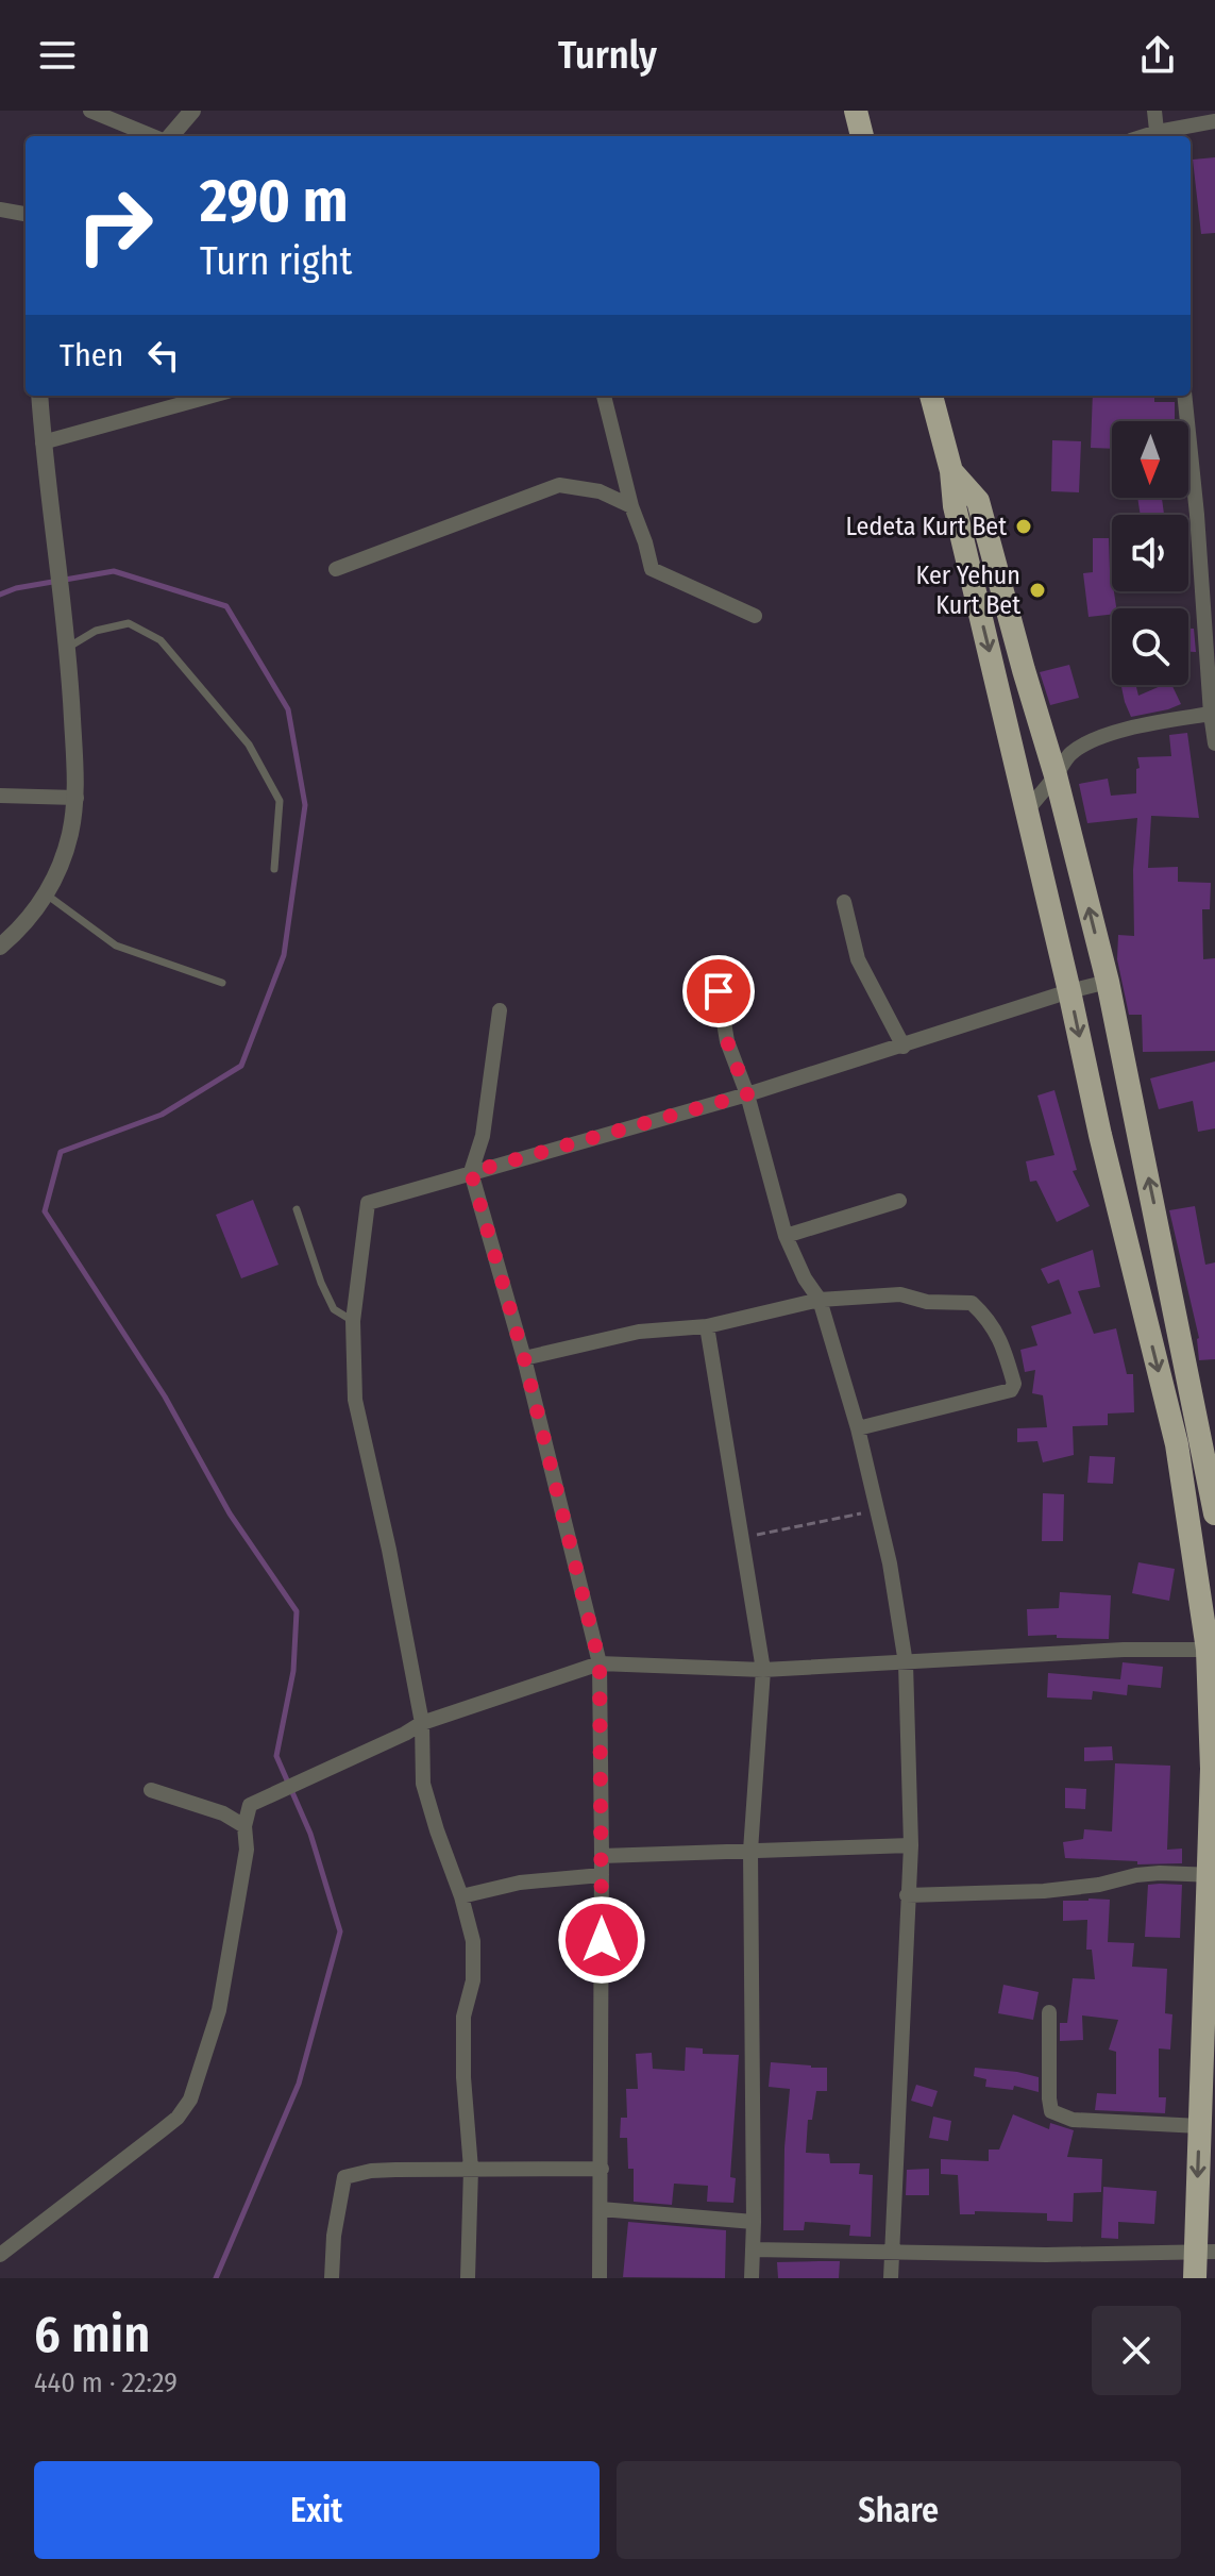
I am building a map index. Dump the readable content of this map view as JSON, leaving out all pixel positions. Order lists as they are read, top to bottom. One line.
{"places":["Ledeta Kurt Bet","Ker Yehun Kurt Bet"],"north":"bottom","page":{"header":"Turnly","turn":["290 m","Turn right"],"then":"Then","heading":["6 min","440 m · 22:29"],"buttons":["Exit","Share"]}}
